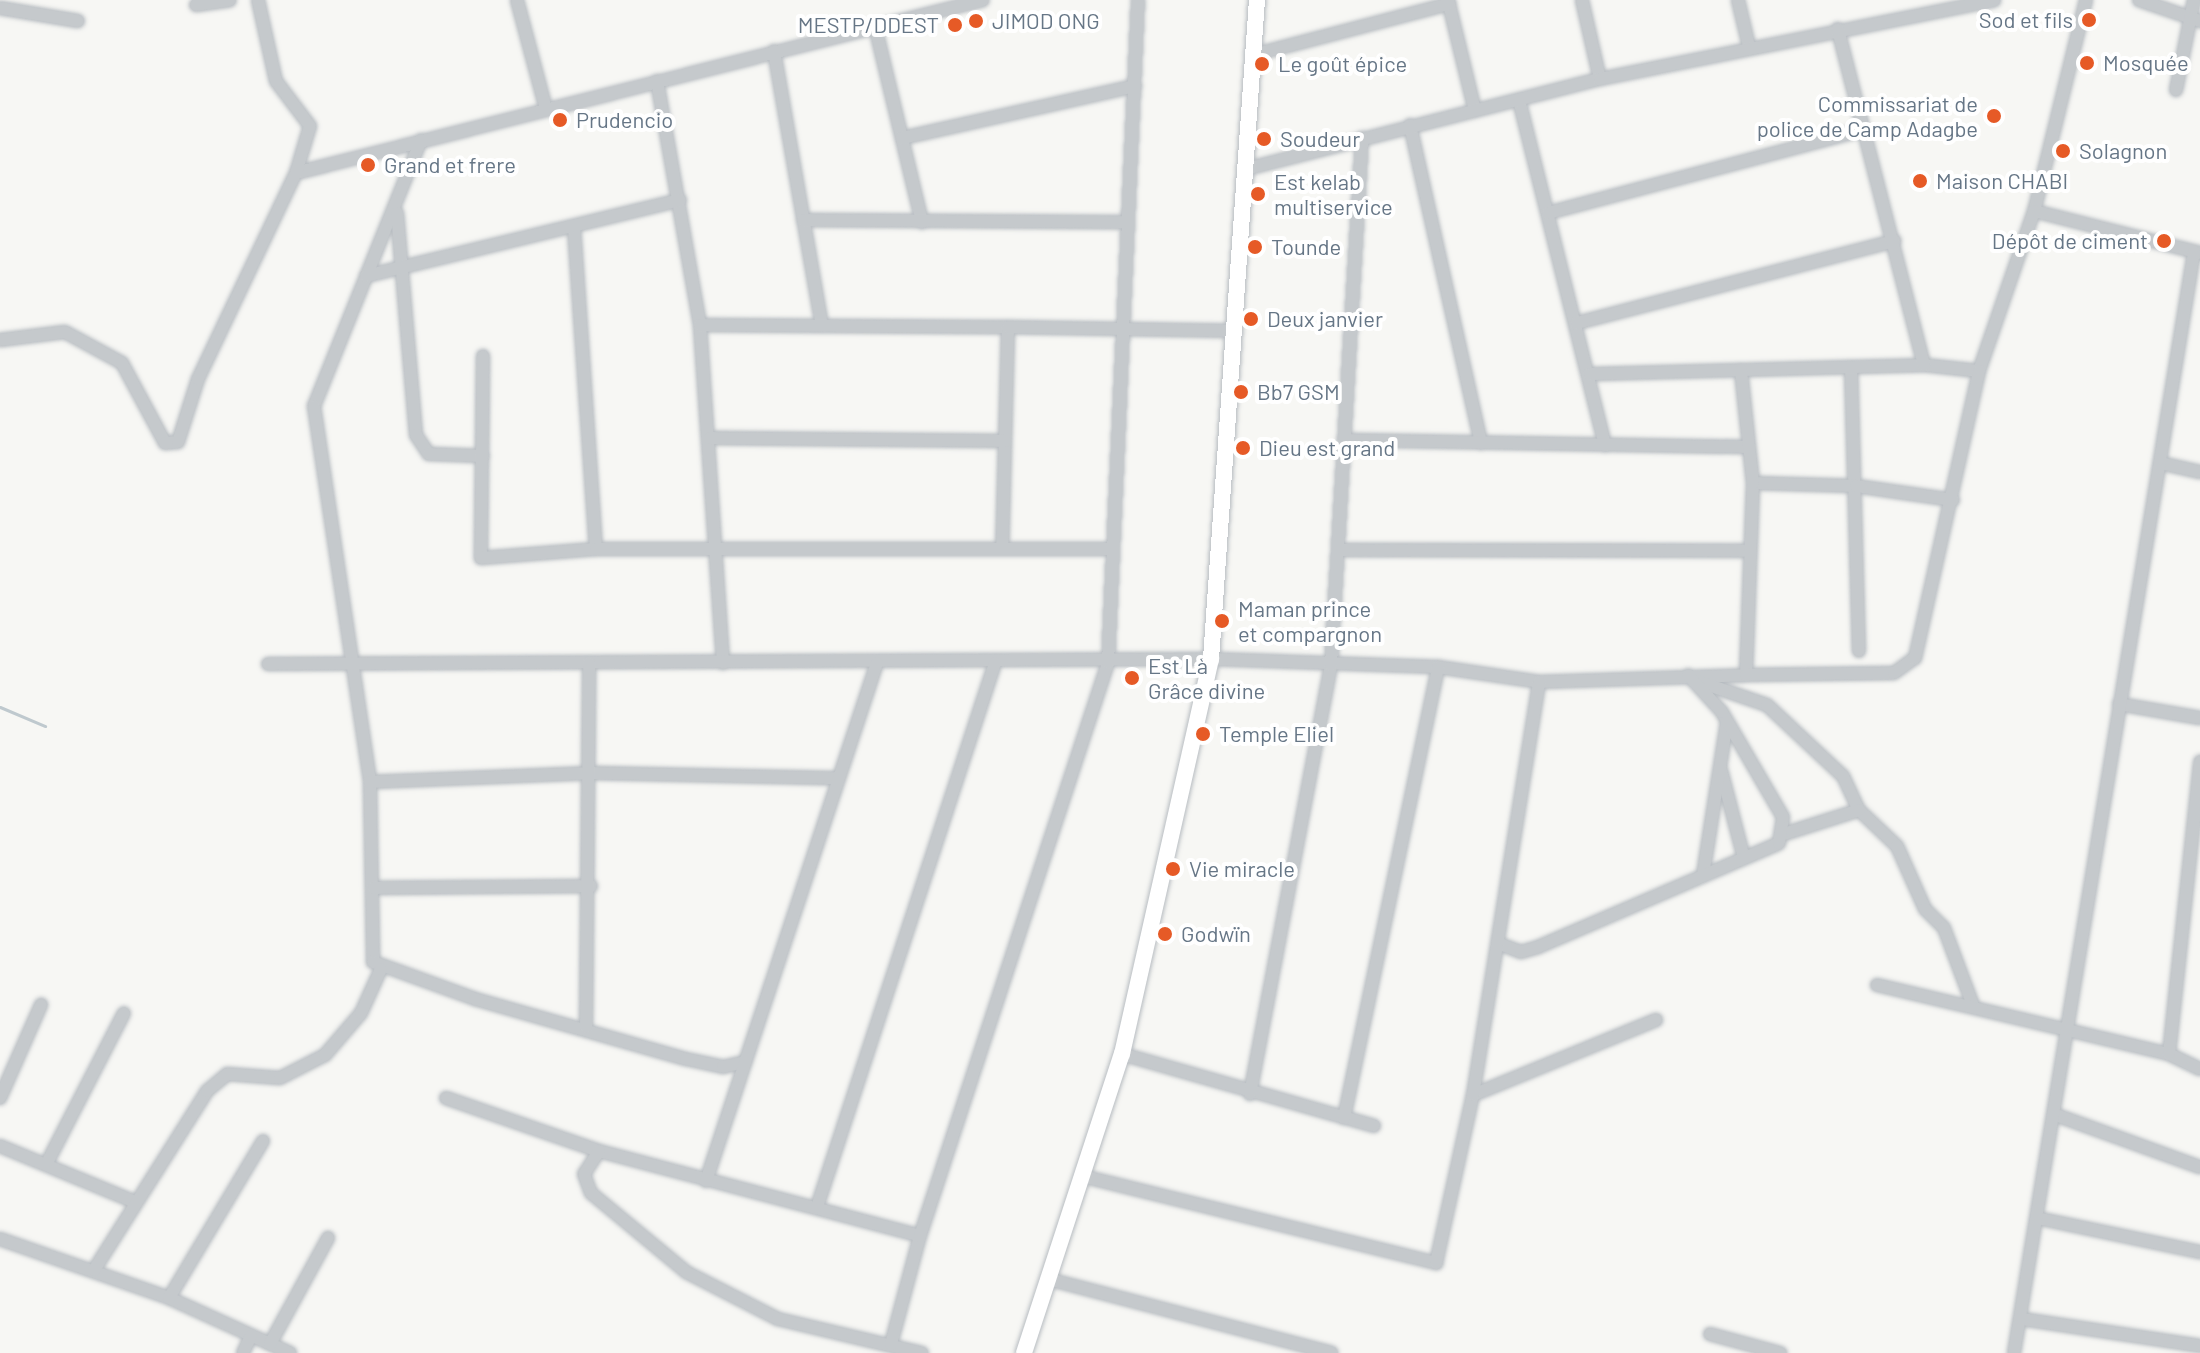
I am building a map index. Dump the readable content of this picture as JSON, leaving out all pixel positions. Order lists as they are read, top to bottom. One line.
{"places":["Sod et fils","JIMOD ONG","MESTP/DDEST","Mosquée","Le goût épice","Commissariat de police de Camp Adagbe","Prudencio","Soudeur","Solagnon","Grand et frere","Maison CHABI","Est kelab multiservice","Dépôt de ciment","Tounde","Deux janvier","Bb7 GSM","Dieu est grand","Maman prince et compargnon","Est Là Grâce divine","Temple Eliel","Vie miracle","Godwïn"]}
